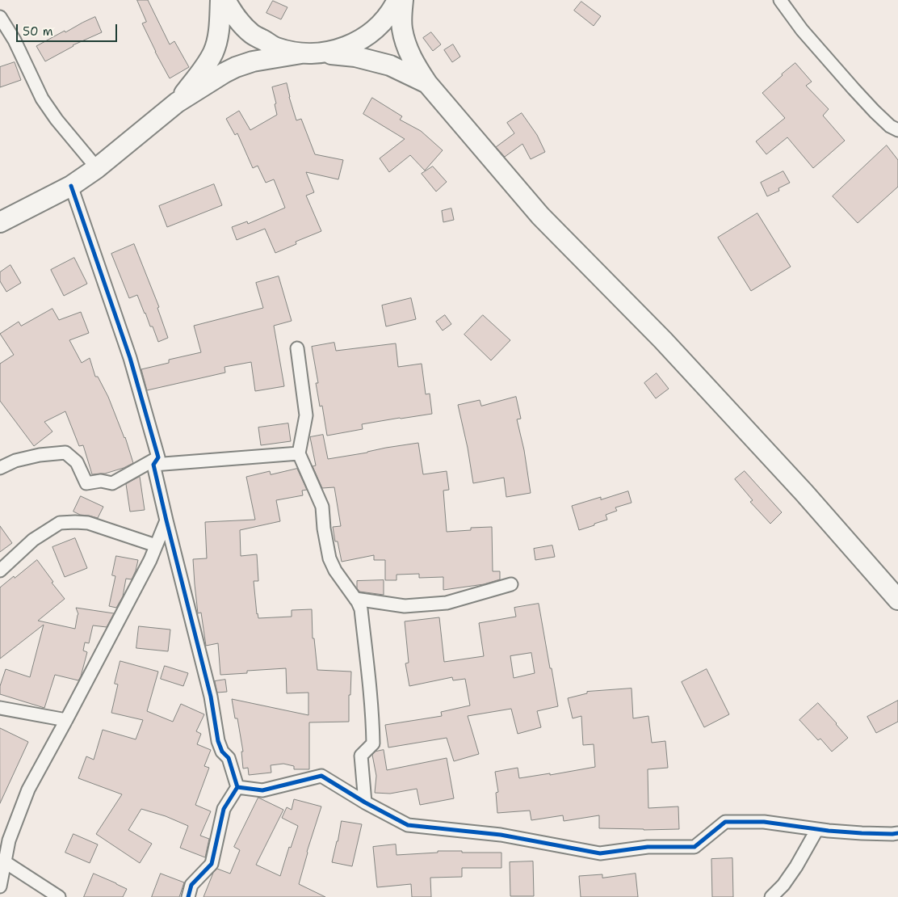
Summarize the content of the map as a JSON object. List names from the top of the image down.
{
  "scale_bar": "50 m"
}
